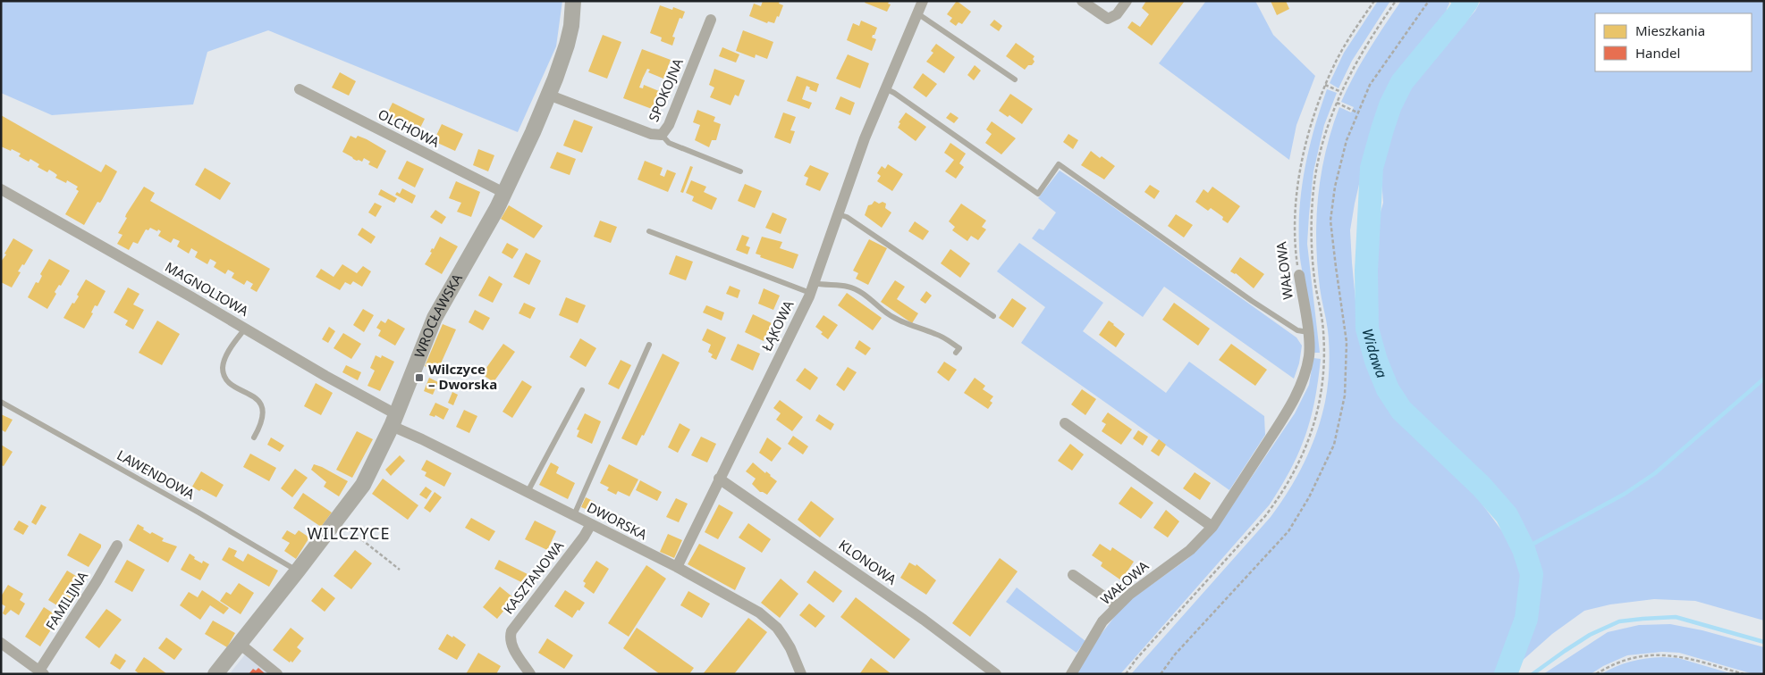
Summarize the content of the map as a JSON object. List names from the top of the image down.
{
  "streets": {
    "street": [
      "SPOKOJNA",
      "OLCHOWA",
      "WAŁOWA",
      "MAGNOLIOWA",
      "WROCŁAWSKA",
      "ŁĄKOWA",
      "DWORSKA",
      "KLONOWA",
      "KASZTANOWA",
      "FAMILIJNA"
    ],
    "lane": ["LAWENDOWA"]
  },
  "crossings": [
    ["SPOKOJNA", "WROCŁAWSKA"],
    ["OLCHOWA", "WROCŁAWSKA"],
    ["MAGNOLIOWA", "WROCŁAWSKA"],
    ["MAGNOLIOWA", "DWORSKA"],
    ["WROCŁAWSKA", "LAWENDOWA"],
    ["WROCŁAWSKA", "DWORSKA"],
    ["ŁĄKOWA", "DWORSKA"],
    ["ŁĄKOWA", "KLONOWA"],
    ["DWORSKA", "KASZTANOWA"]
  ],
  "districts": ["WILCZYCE"],
  "water": ["Widawa"],
  "places": {
    "transit": ["Wilczyce – Dworska"]
  },
  "legend": ["Mieszkania", "Handel"]
}
